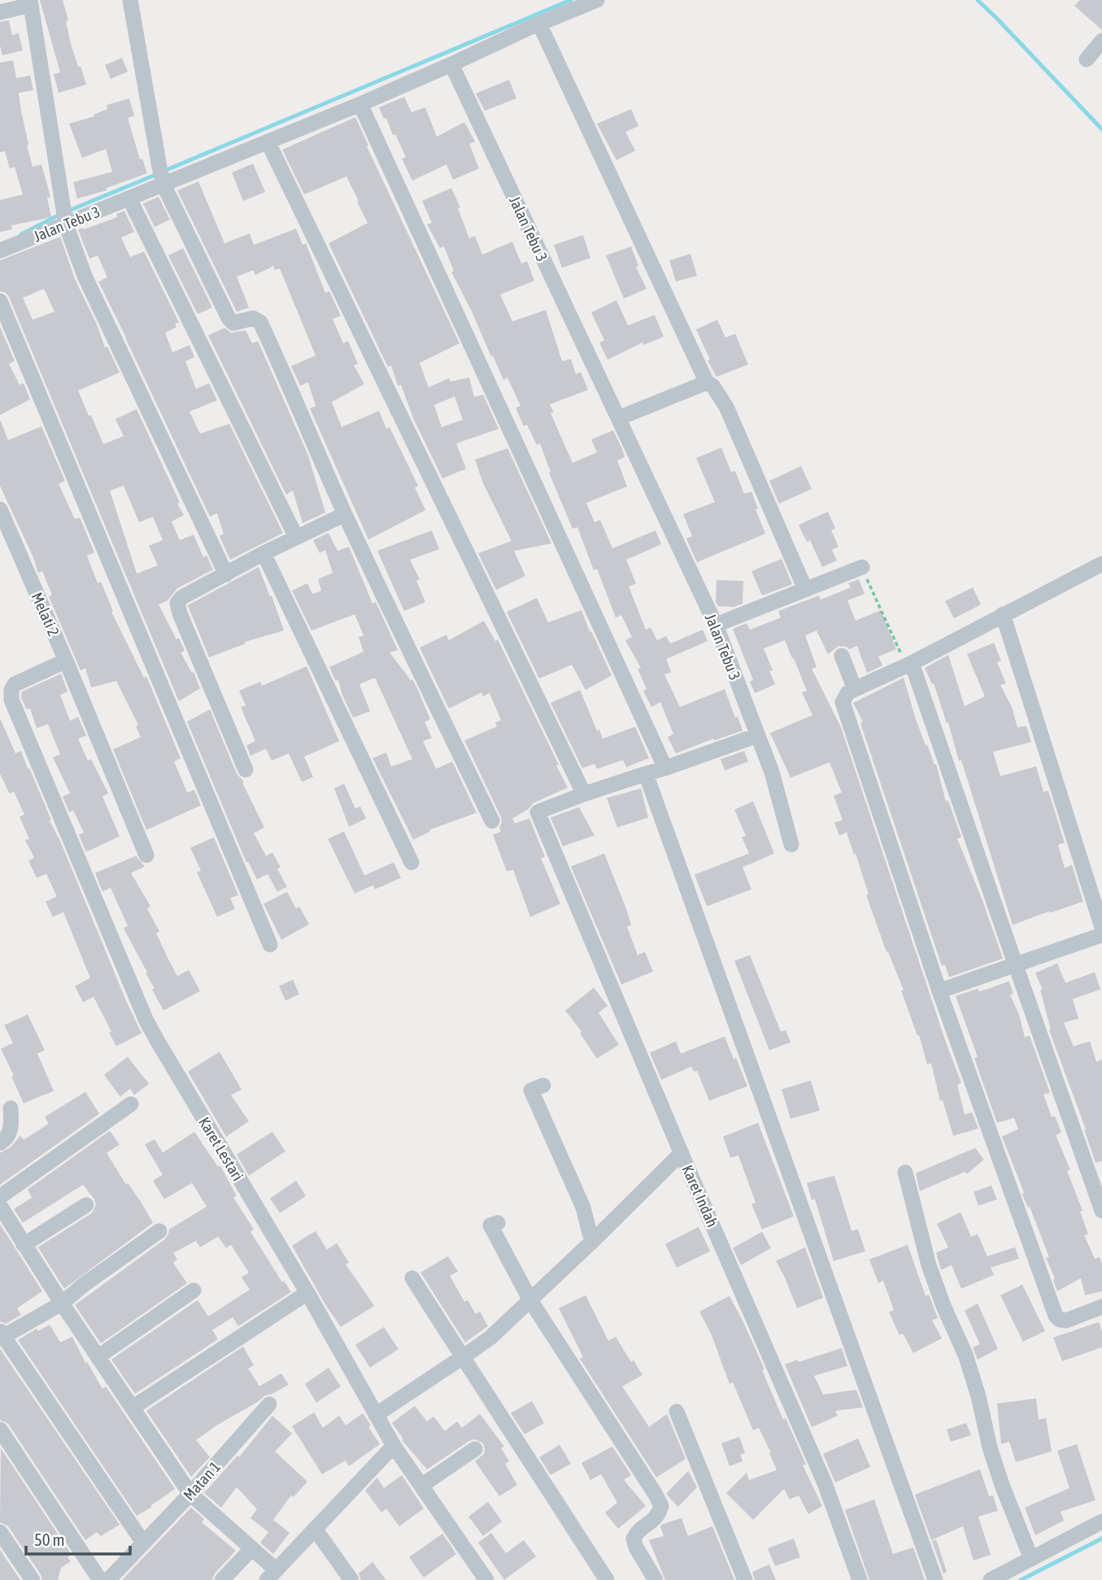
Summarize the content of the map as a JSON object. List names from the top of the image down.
{
  "streets": {
    "street": [
      "Jalan Tebu 3",
      "Melati 2",
      "Karet Lestari",
      "Karet Indah",
      "Matan 1"
    ]
  },
  "crossings": [
    ["Melati 2", "Karet Lestari"]
  ],
  "scale_bar": "50 m"
}
